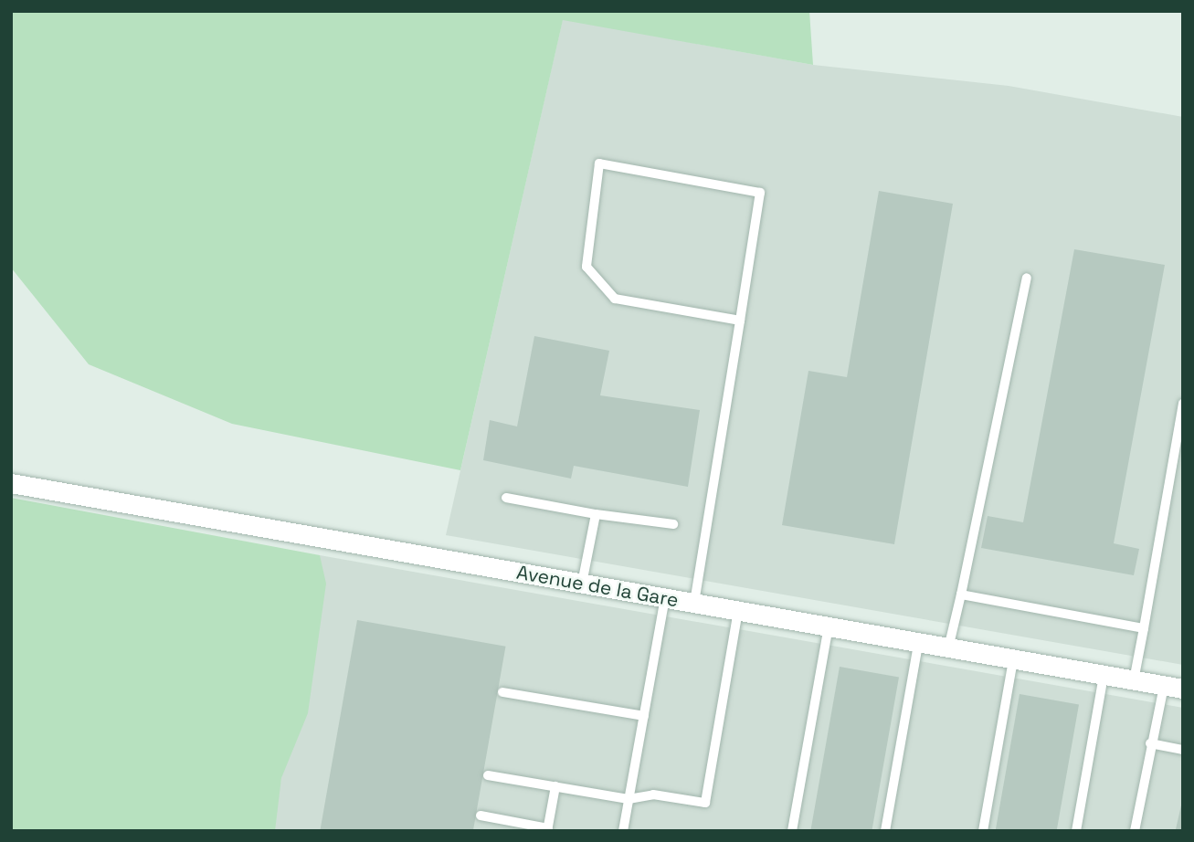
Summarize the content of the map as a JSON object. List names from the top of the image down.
{
  "streets": {
    "street": ["Avenue de la Gare"]
  }
}
